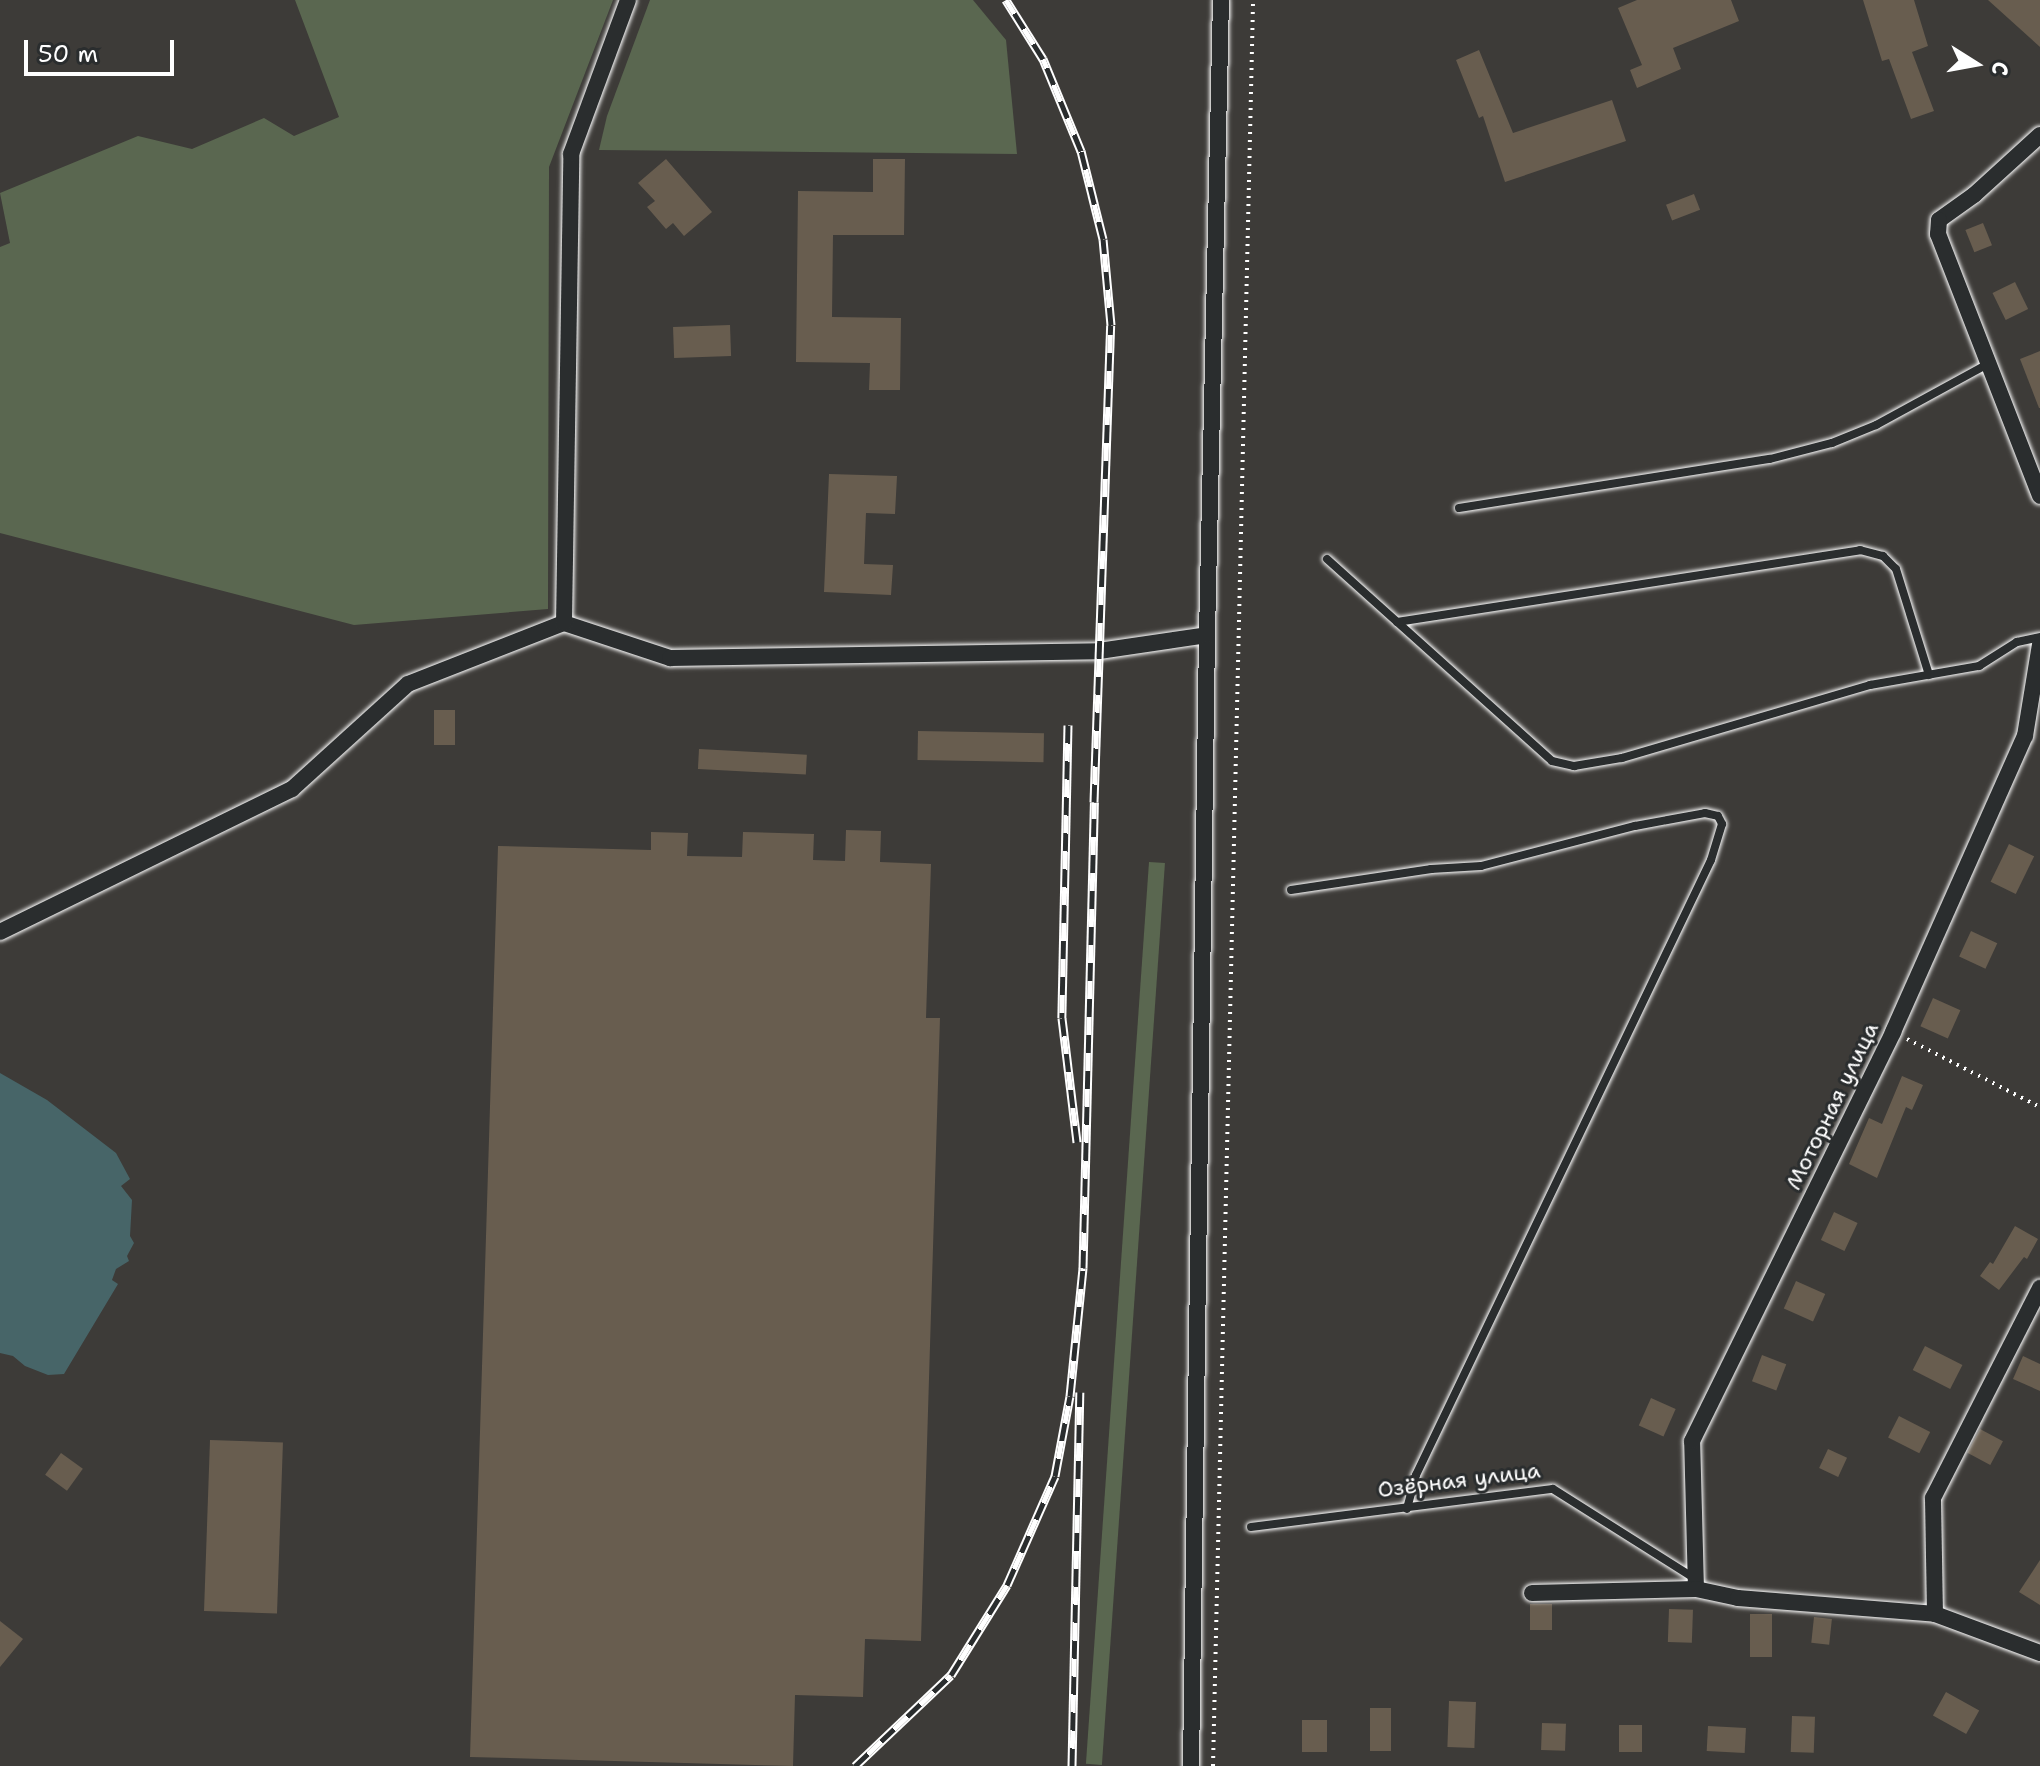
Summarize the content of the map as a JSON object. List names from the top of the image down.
{
  "streets": {
    "street": ["Моторная улица", "Озёрная улица"]
  },
  "crossings": [
    ["Моторная улица", "Озёрная улица"]
  ],
  "scale_bar": "50 m",
  "north": "right"
}
